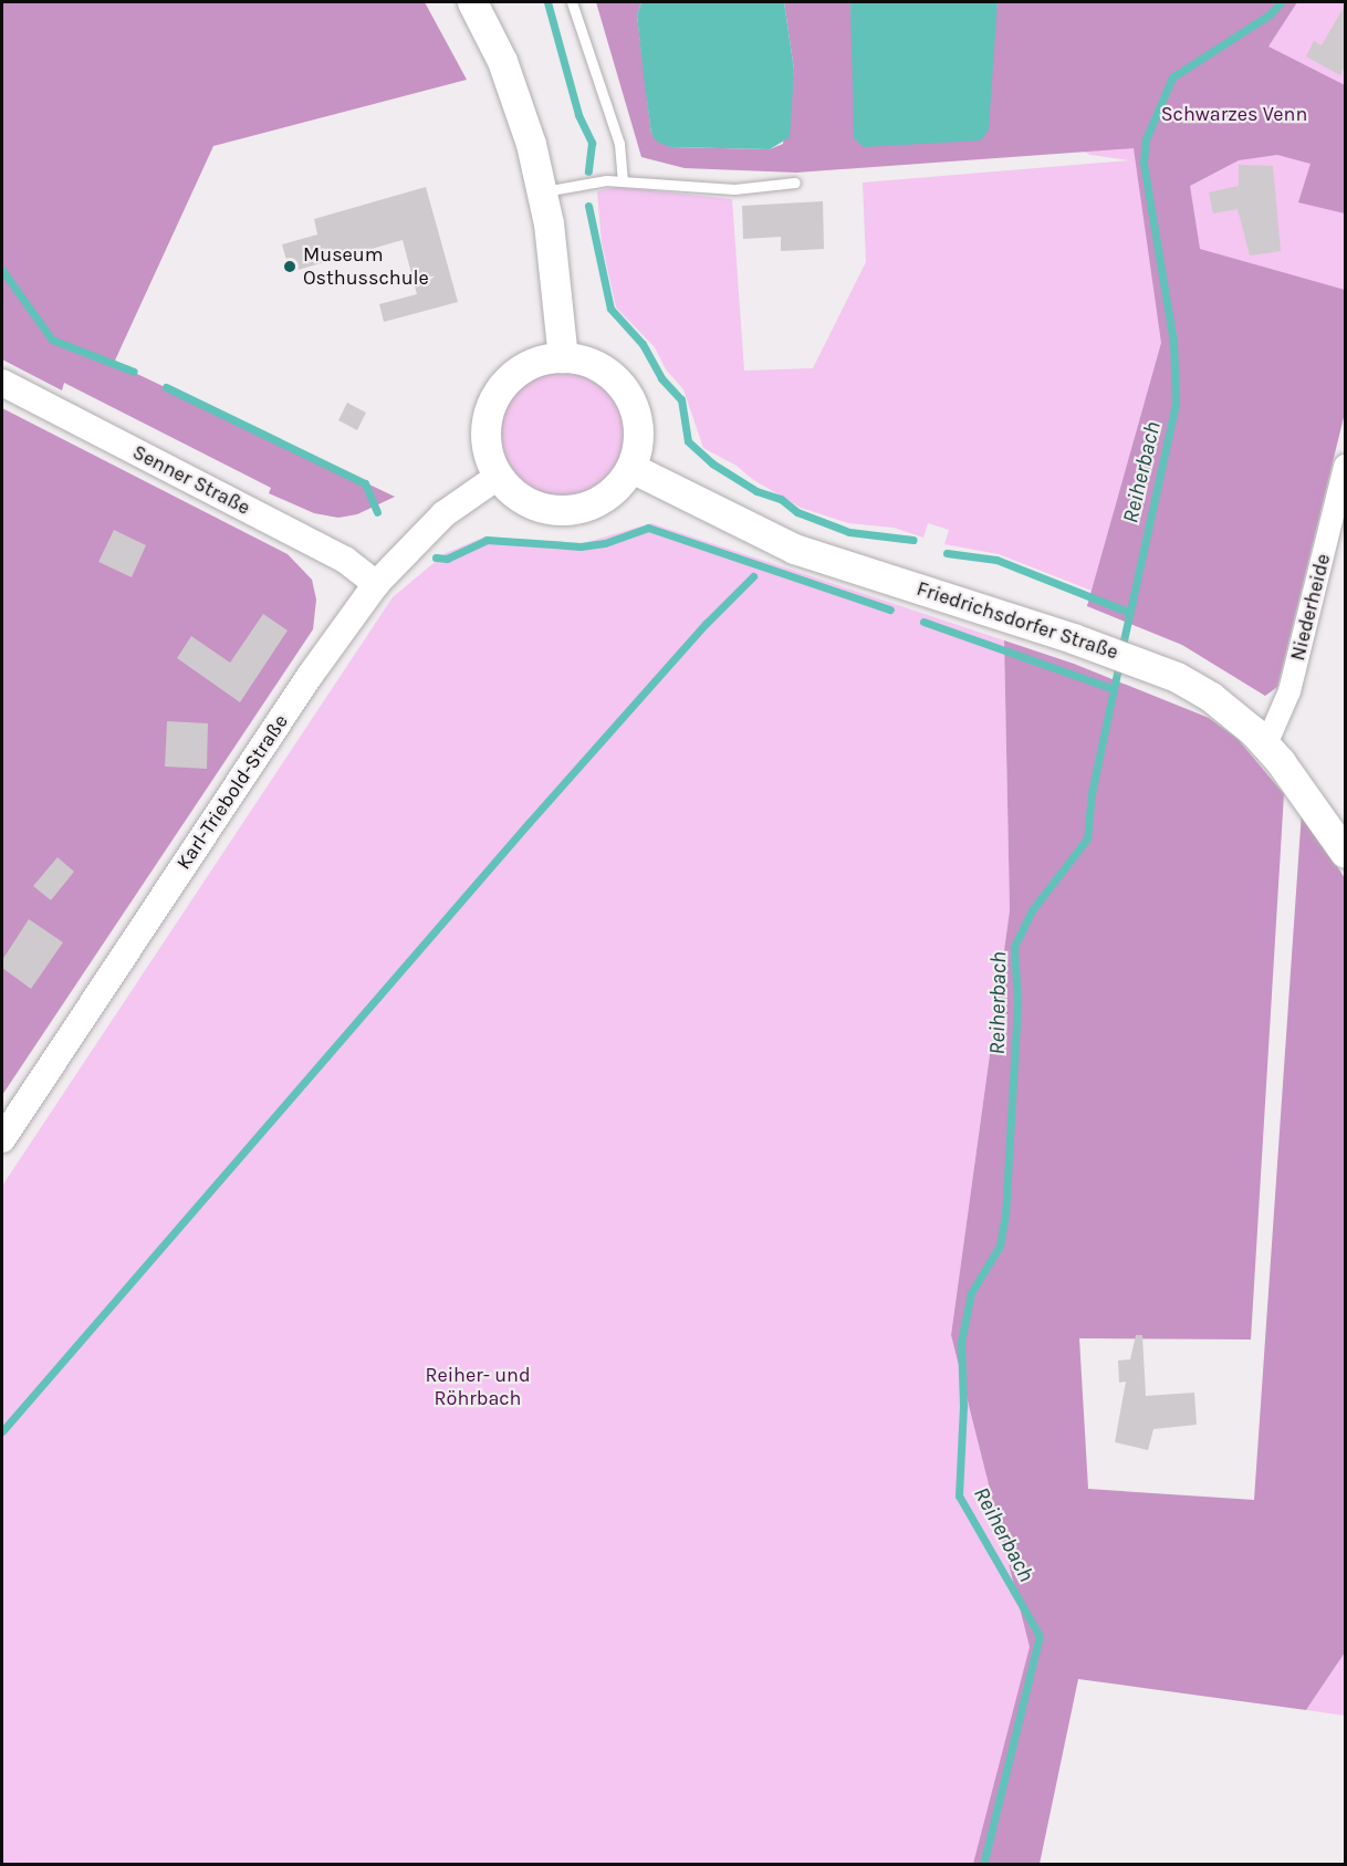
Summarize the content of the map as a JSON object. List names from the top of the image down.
{
  "streets": {
    "main road": ["Friedrichsdorfer Straße"],
    "street": ["Senner Straße", "Niederheide", "Karl-Triebold-Straße"]
  },
  "crossings": [
    ["Senner Straße", "Karl-Triebold-Straße"],
    ["Niederheide", "Friedrichsdorfer Straße"],
    ["Friedrichsdorfer Straße", "Karl-Triebold-Straße"]
  ],
  "water": ["Reiherbach"],
  "parks": ["Schwarzes Venn", "Reiher- und Röhrbach"],
  "places": ["Museum Osthusschule"]
}
